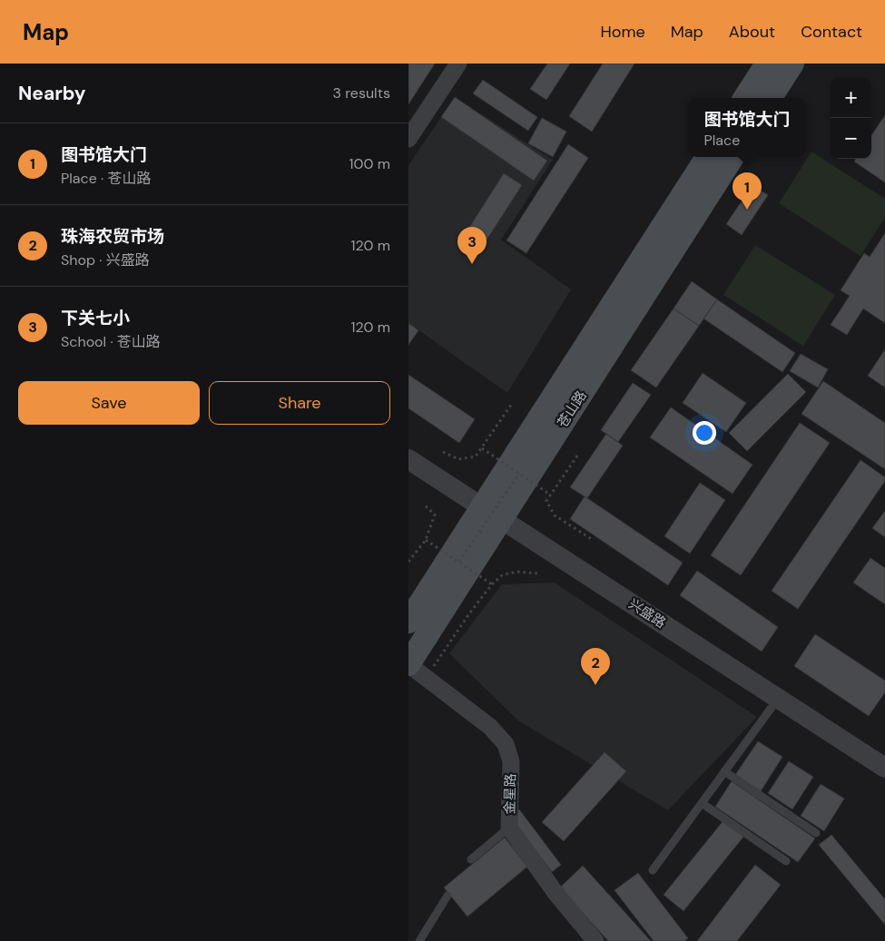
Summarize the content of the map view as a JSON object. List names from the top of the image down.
{
  "streets": {
    "main road": ["苍山路"],
    "street": ["兴盛路", "金星路"]
  },
  "crossings": [
    ["苍山路", "兴盛路"],
    ["苍山路", "金星路"]
  ],
  "page": {
    "header": "Map",
    "nav": [
      "Home",
      "Map",
      "About",
      "Contact"
    ],
    "heading": ["Nearby", "3 results"],
    "map_buttons": ["+", "−"],
    "popup": ["图书馆大门", "Place"],
    "list": [
      {
        "mark": "1",
        "name": "图书馆大门",
        "note": "Place · 苍山路",
        "value": "100 m"
      },
      {
        "mark": "2",
        "name": "珠海农贸市场",
        "note": "Shop · 兴盛路",
        "value": "120 m"
      },
      {
        "mark": "3",
        "name": "下关七小",
        "note": "School · 苍山路",
        "value": "120 m"
      }
    ],
    "pins": ["1", "3", "2"],
    "buttons": ["Save", "Share"]
  }
}
